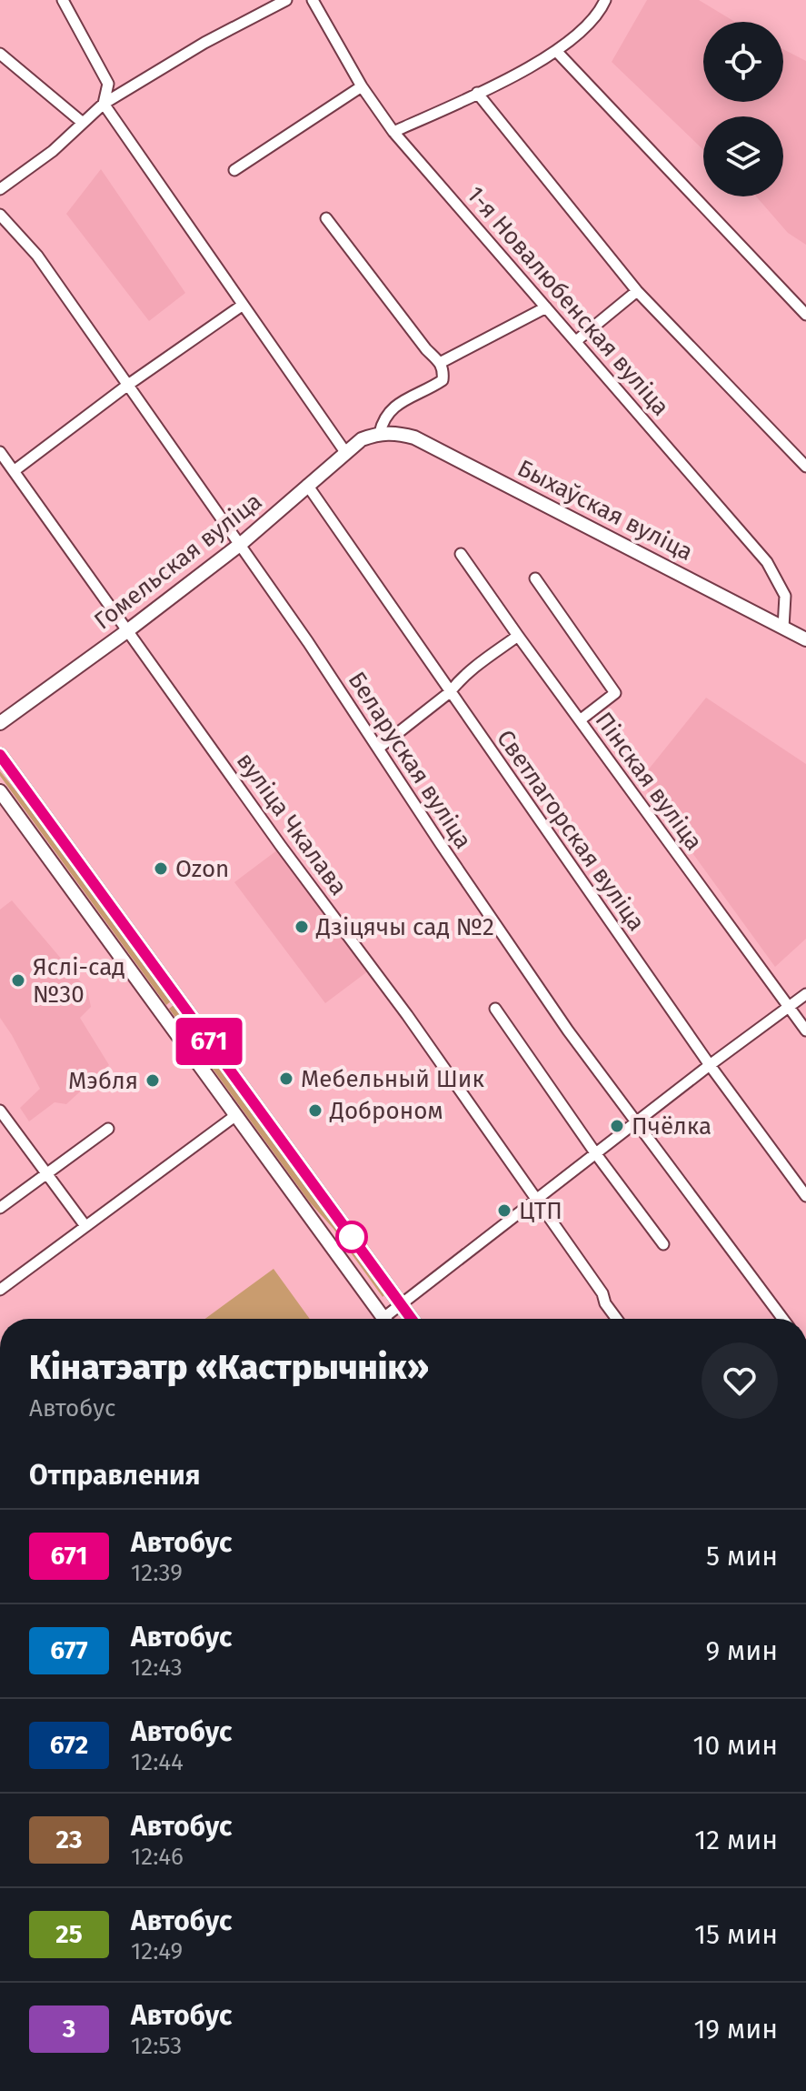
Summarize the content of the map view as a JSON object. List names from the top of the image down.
{
  "streets": {
    "main road": ["Быхаўская вуліца", "Гомельская вуліца"],
    "street": [
      "1-я Новалюбенская вуліца",
      "Беларуская вуліца",
      "Пінская вуліца",
      "вуліца Чкалава",
      "Светлагорская вуліца"
    ]
  },
  "crossings": [
    ["1-я Новалюбенская вуліца", "Быхаўская вуліца"],
    ["Быхаўская вуліца", "Гомельская вуліца"],
    ["Гомельская вуліца", "Беларуская вуліца"],
    ["Гомельская вуліца", "вуліца Чкалава"],
    ["Гомельская вуліца", "Светлагорская вуліца"]
  ],
  "places": [
    "Ozon",
    "Дзіцячы сад №2",
    "Яслі-сад №30",
    "Мебельный Шик",
    "Мэбля",
    "Доброном",
    "Пчёлка",
    "ЦТП"
  ],
  "lines": ["bus line 671"],
  "page": {
    "on_map": "671",
    "heading": [
      ["Кінатэатр «Кастрычнік»", "Автобус"],
      "Отправления"
    ],
    "list": [
      {
        "mark": "671",
        "name": "Автобус",
        "note": "12:39",
        "value": "5 мин"
      },
      {
        "mark": "677",
        "name": "Автобус",
        "note": "12:43",
        "value": "9 мин"
      },
      {
        "mark": "672",
        "name": "Автобус",
        "note": "12:44",
        "value": "10 мин"
      },
      {
        "mark": "23",
        "name": "Автобус",
        "note": "12:46",
        "value": "12 мин"
      },
      {
        "mark": "25",
        "name": "Автобус",
        "note": "12:49",
        "value": "15 мин"
      },
      {
        "mark": "3",
        "name": "Автобус",
        "note": "12:53",
        "value": "19 мин"
      }
    ]
  }
}
